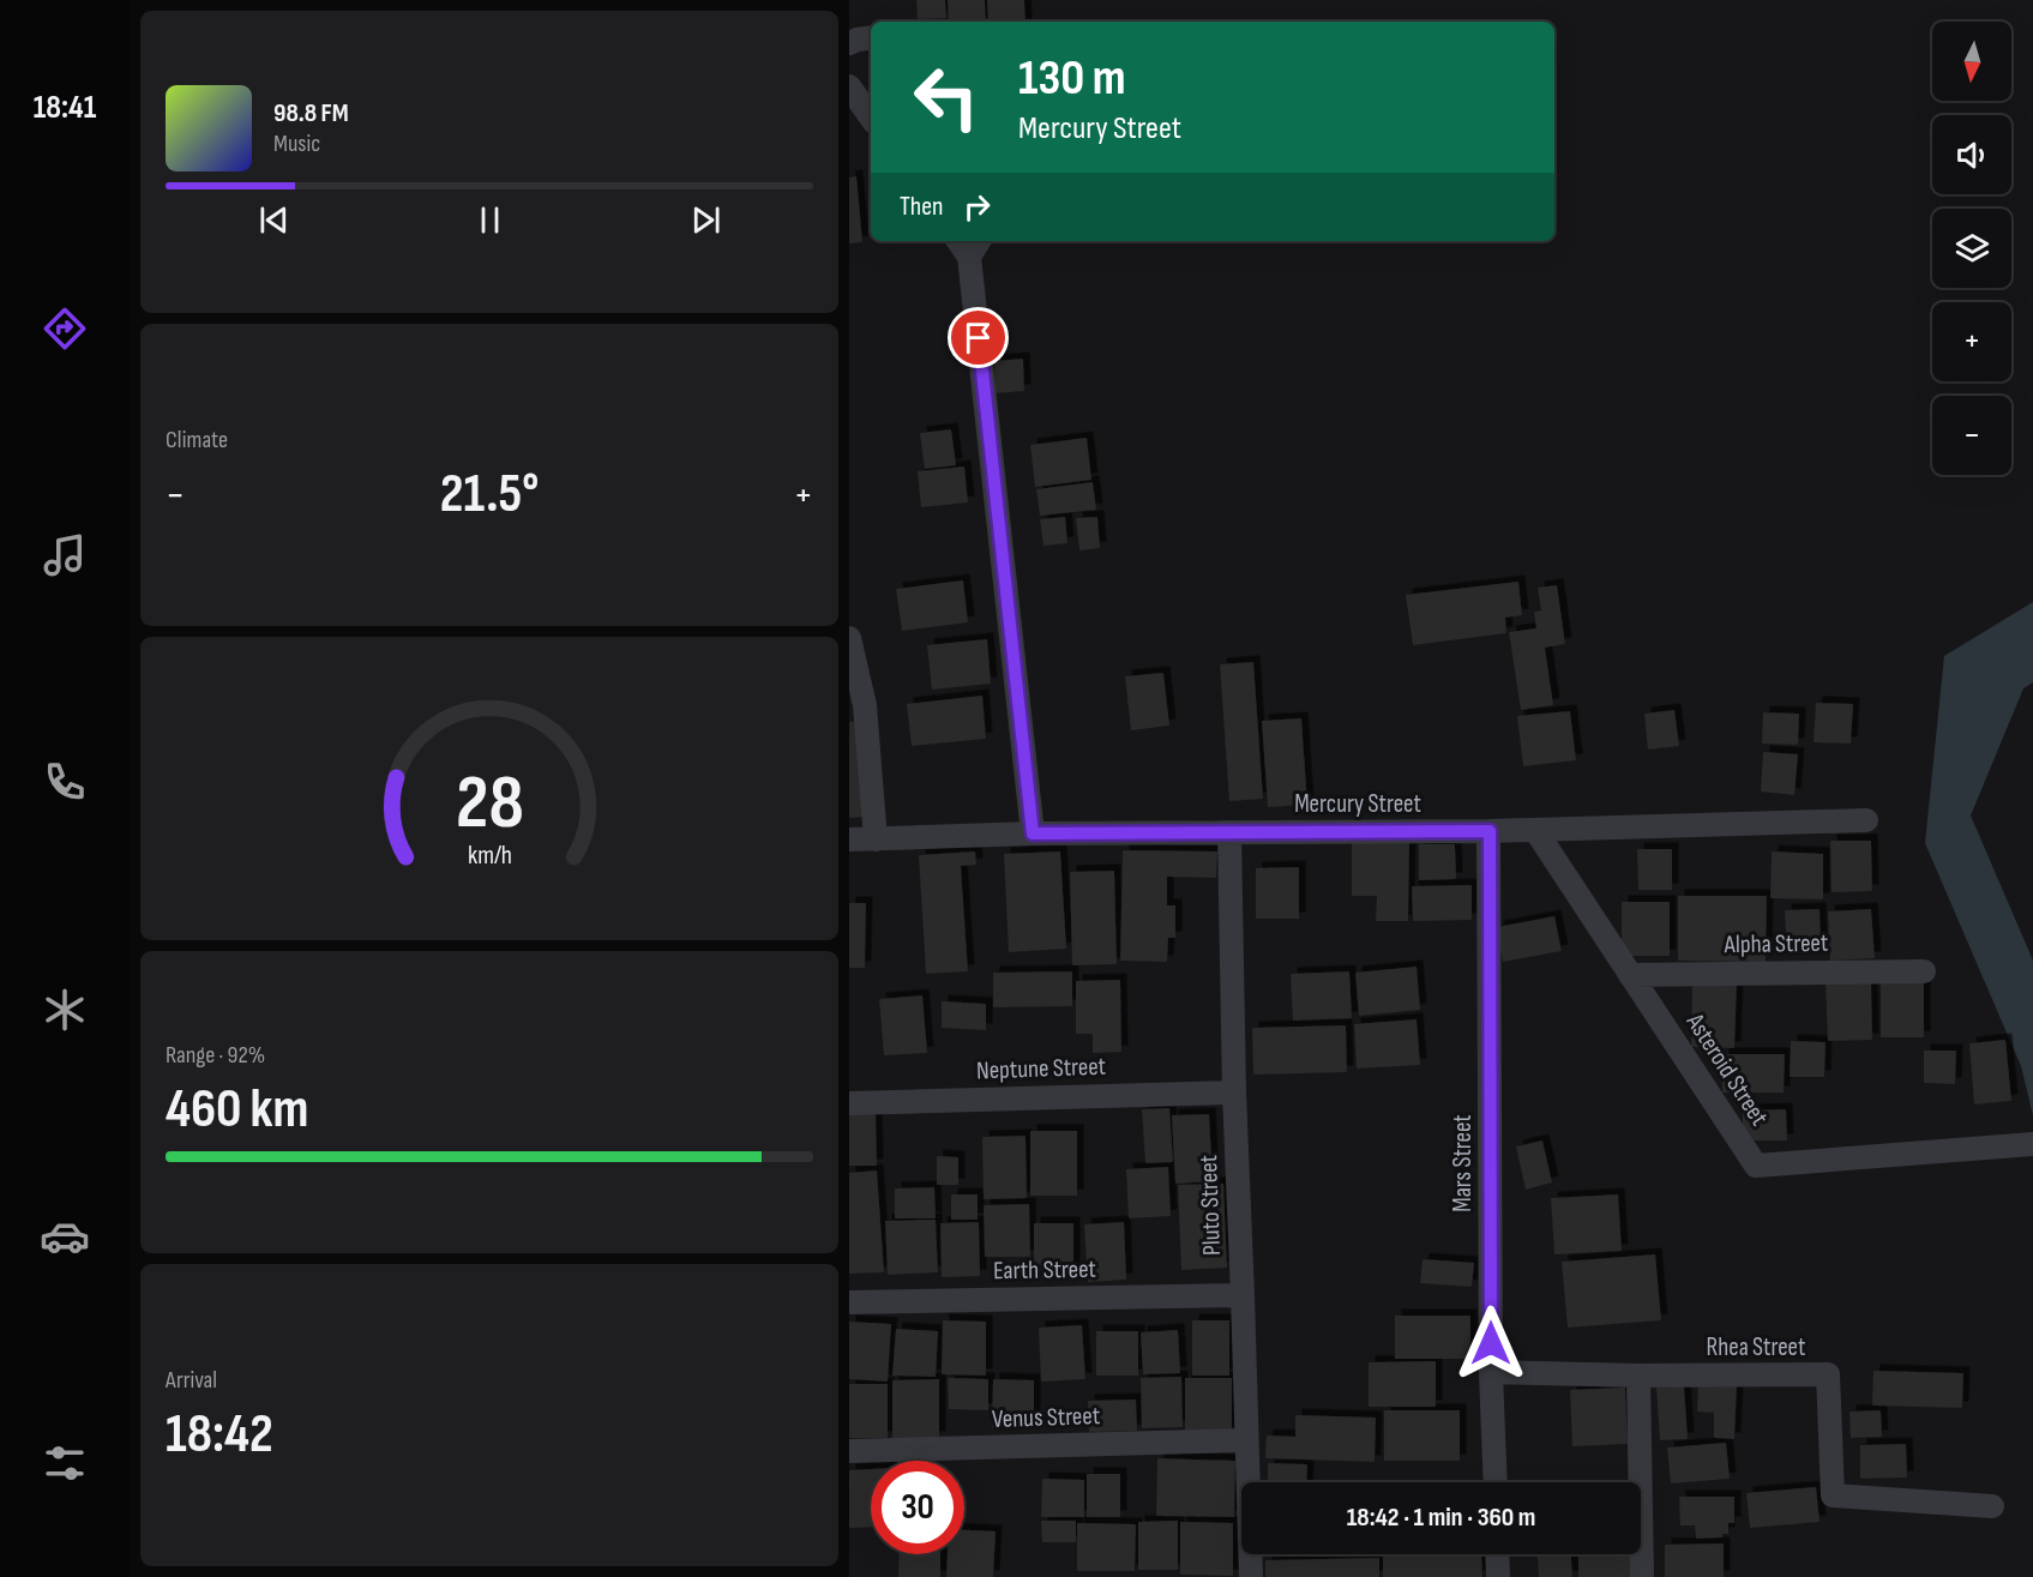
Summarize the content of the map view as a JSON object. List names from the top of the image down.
{
  "streets": {
    "street": [
      "Mercury Street",
      "Alpha Street",
      "Neptune Street",
      "Asteroid Street",
      "Mars Street",
      "Pluto Street",
      "Earth Street",
      "Rhea Street",
      "Venus Street"
    ]
  },
  "crossings": [
    ["Mercury Street", "Asteroid Street"],
    ["Mercury Street", "Mars Street"],
    ["Mercury Street", "Pluto Street"],
    ["Alpha Street", "Asteroid Street"],
    ["Neptune Street", "Pluto Street"],
    ["Mars Street", "Rhea Street"],
    ["Pluto Street", "Earth Street"],
    ["Pluto Street", "Venus Street"]
  ],
  "north": "bottom",
  "page": {
    "tabs": "18:41",
    "map_buttons": ["+", "−"],
    "turn": ["130 m", "Mercury Street"],
    "song": ["98.8 FM", "Music"],
    "then": "Then",
    "tile": [
      "Climate",
      ["Range · 92%", "460 km"],
      ["Arrival", "18:42"]
    ],
    "heat": ["−", "21.5°", "+"],
    "limit": "30",
    "trip": "18:42 · 1 min · 360 m",
    "gauge": ["28", "km/h"]
  }
}
